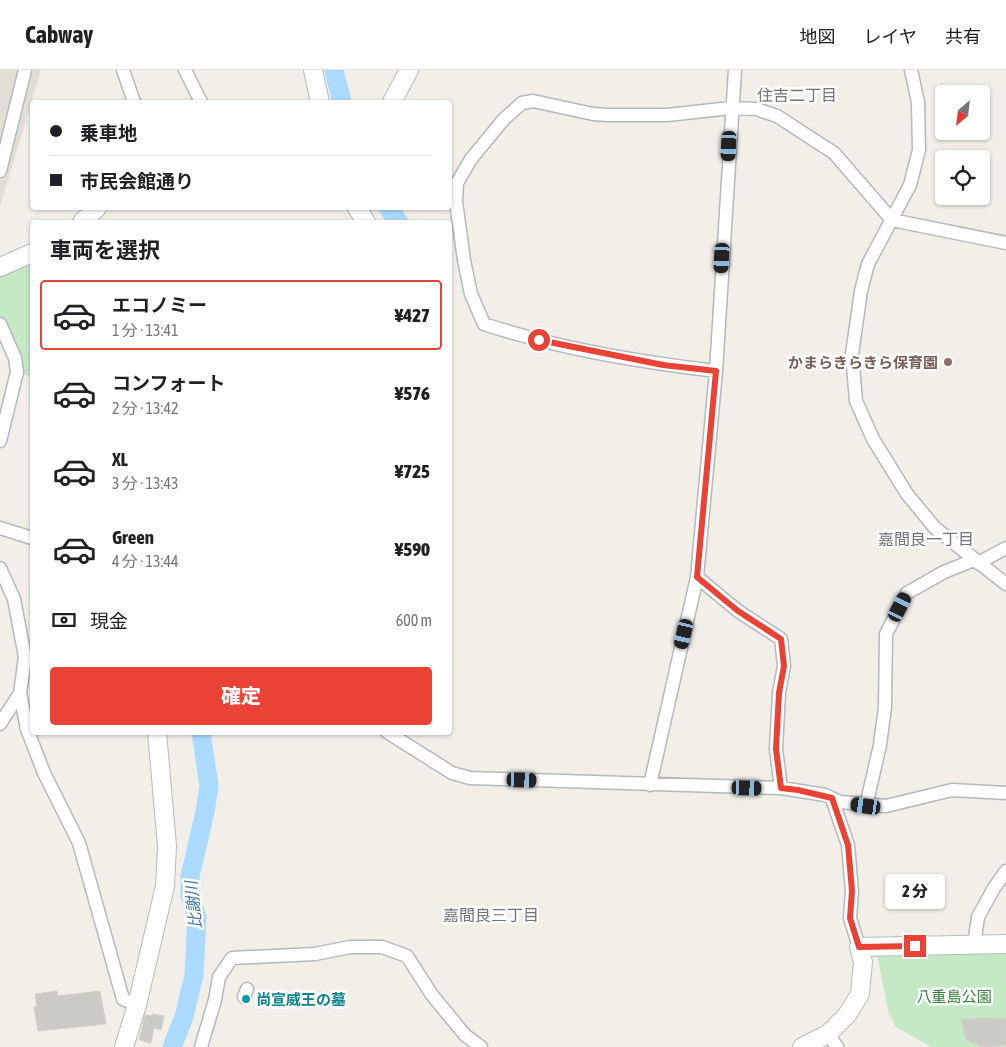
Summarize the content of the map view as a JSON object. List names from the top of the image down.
{
  "districts": ["住吉二丁目", "嘉間良一丁目", "嘉間良三丁目"],
  "water": ["比謝川"],
  "parks": ["八重島公園"],
  "places": ["かまらきらきら保育園", "尚宣威王の墓"],
  "north": "bottom left",
  "page": {
    "header": "Cabway",
    "nav": ["地図", "レイヤ", "共有"],
    "banner": ["乗車地", "市民会館通り"],
    "heading": "車両を選択",
    "list": [
      {
        "name": "エコノミー",
        "note": "1 分 · 13:41",
        "value": "¥427"
      },
      {
        "name": "コンフォート",
        "note": "2 分 · 13:42",
        "value": "¥576"
      },
      {
        "name": "XL",
        "note": "3 分 · 13:43",
        "value": "¥725"
      },
      {
        "name": "Green",
        "note": "4 分 · 13:44",
        "value": "¥590"
      }
    ],
    "pay": ["現金", "600 m"],
    "buttons": "確定",
    "bubble": "2 分"
  }
}
